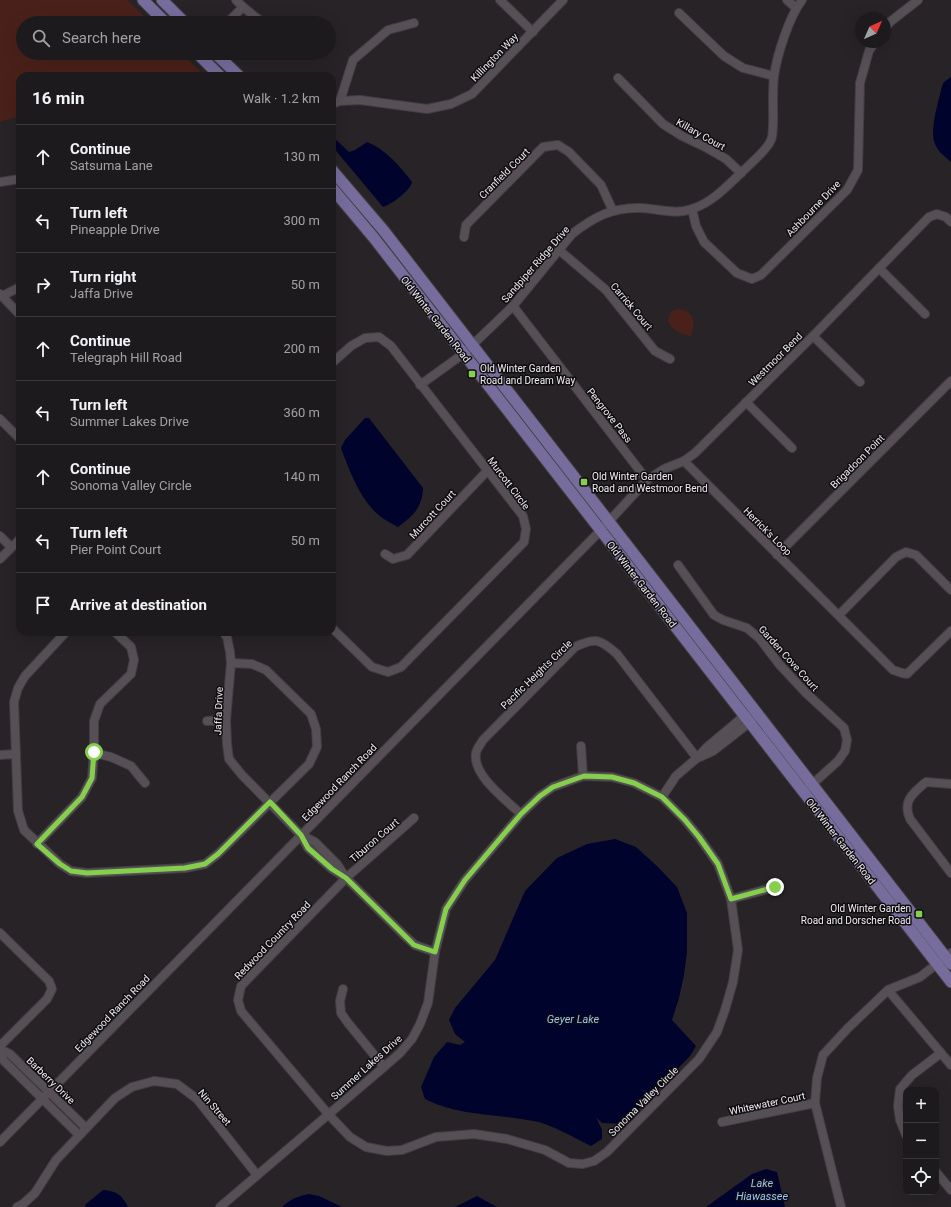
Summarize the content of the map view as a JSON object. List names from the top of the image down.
{
  "streets": {
    "main road": ["Old Winter Garden Road"],
    "street": [
      "Killington Way",
      "Killary Court",
      "Cranfield Court",
      "Ashbourne Drive",
      "Sandpiper Ridge Drive",
      "Carrick Court",
      "Westmoor Bend",
      "Pengrove Pass",
      "Brigadoon Point",
      "Murcott Circle",
      "Murcott Court",
      "Herrick's Loop",
      "Garden Cove Court",
      "Pacific Heights Circle",
      "Jaffa Drive",
      "Edgewood Ranch Road",
      "Tiburon Court",
      "Redwood Country Road",
      "Summer Lakes Drive",
      "Barberry Drive",
      "Sonoma Valley Circle",
      "Whitewater Court",
      "Nin Street"
    ]
  },
  "crossings": [
    ["Killary Court", "Sandpiper Ridge Drive"],
    ["Cranfield Court", "Sandpiper Ridge Drive"],
    ["Ashbourne Drive", "Sandpiper Ridge Drive"],
    ["Sandpiper Ridge Drive", "Carrick Court"],
    ["Sandpiper Ridge Drive", "Old Winter Garden Road"],
    ["Sandpiper Ridge Drive", "Pengrove Pass"],
    ["Sandpiper Ridge Drive", "Murcott Circle"],
    ["Old Winter Garden Road", "Westmoor Bend"],
    ["Old Winter Garden Road", "Garden Cove Court"],
    ["Old Winter Garden Road", "Edgewood Ranch Road"],
    ["Westmoor Bend", "Pengrove Pass"],
    ["Westmoor Bend", "Herrick's Loop"],
    ["Westmoor Bend", "Edgewood Ranch Road"],
    ["Brigadoon Point", "Herrick's Loop"],
    ["Murcott Circle", "Murcott Court"],
    ["Pacific Heights Circle", "Summer Lakes Drive"],
    ["Jaffa Drive", "Edgewood Ranch Road"],
    ["Jaffa Drive", "Tiburon Court"],
    ["Jaffa Drive", "Redwood Country Road"],
    ["Jaffa Drive", "Summer Lakes Drive"],
    ["Edgewood Ranch Road", "Barberry Drive"],
    ["Tiburon Court", "Redwood Country Road"],
    ["Redwood Country Road", "Summer Lakes Drive"],
    ["Redwood Country Road", "Sonoma Valley Circle"],
    ["Summer Lakes Drive", "Sonoma Valley Circle"],
    ["Summer Lakes Drive", "Nin Street"],
    ["Barberry Drive", "Nin Street"]
  ],
  "water": ["Geyer Lake", "Lake Hiawassee"],
  "places": {
    "transit": ["Old Winter Garden Road and Dream Way", "Old Winter Garden Road and Westmoor Bend", "Old Winter Garden Road and Dorscher Road"]
  },
  "north": "top right",
  "page": {
    "search": "Search here",
    "heading": ["16 min", "Walk · 1.2 km"],
    "list": [
      ["Continue", "Satsuma Lane", "130 m"],
      ["Turn left", "Pineapple Drive", "300 m"],
      ["Turn right", "Jaffa Drive", "50 m"],
      ["Continue", "Telegraph Hill Road", "200 m"],
      ["Turn left", "Summer Lakes Drive", "360 m"],
      ["Continue", "Sonoma Valley Circle", "140 m"],
      ["Turn left", "Pier Point Court", "50 m"],
      "Arrive at destination"
    ],
    "map_buttons": ["+", "−"]
  }
}
